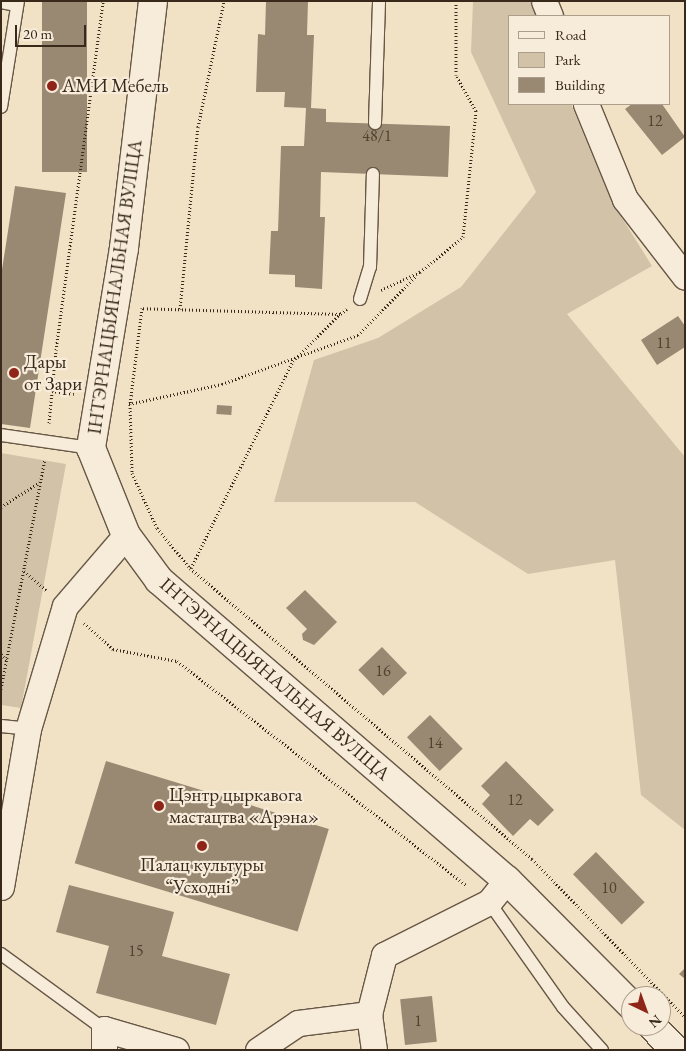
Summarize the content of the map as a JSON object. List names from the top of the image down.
{
  "streets": {
    "main road": ["ІНТЭРНАЦЫЯНАЛЬНАЯ ВУЛІЦА"]
  },
  "places": [
    "АМИ Мебель",
    "Дары от Зари",
    "Цэнтр цыркавога мастацтва «Арэна»",
    "Палац культуры “Усходні”"
  ],
  "house_numbers": [
    "12",
    "48/1",
    "11",
    "16",
    "14",
    "12",
    "10",
    "15",
    "1"
  ],
  "legend": ["Road", "Park", "Building"],
  "scale_bar": "20 m",
  "north": "bottom right"
}
